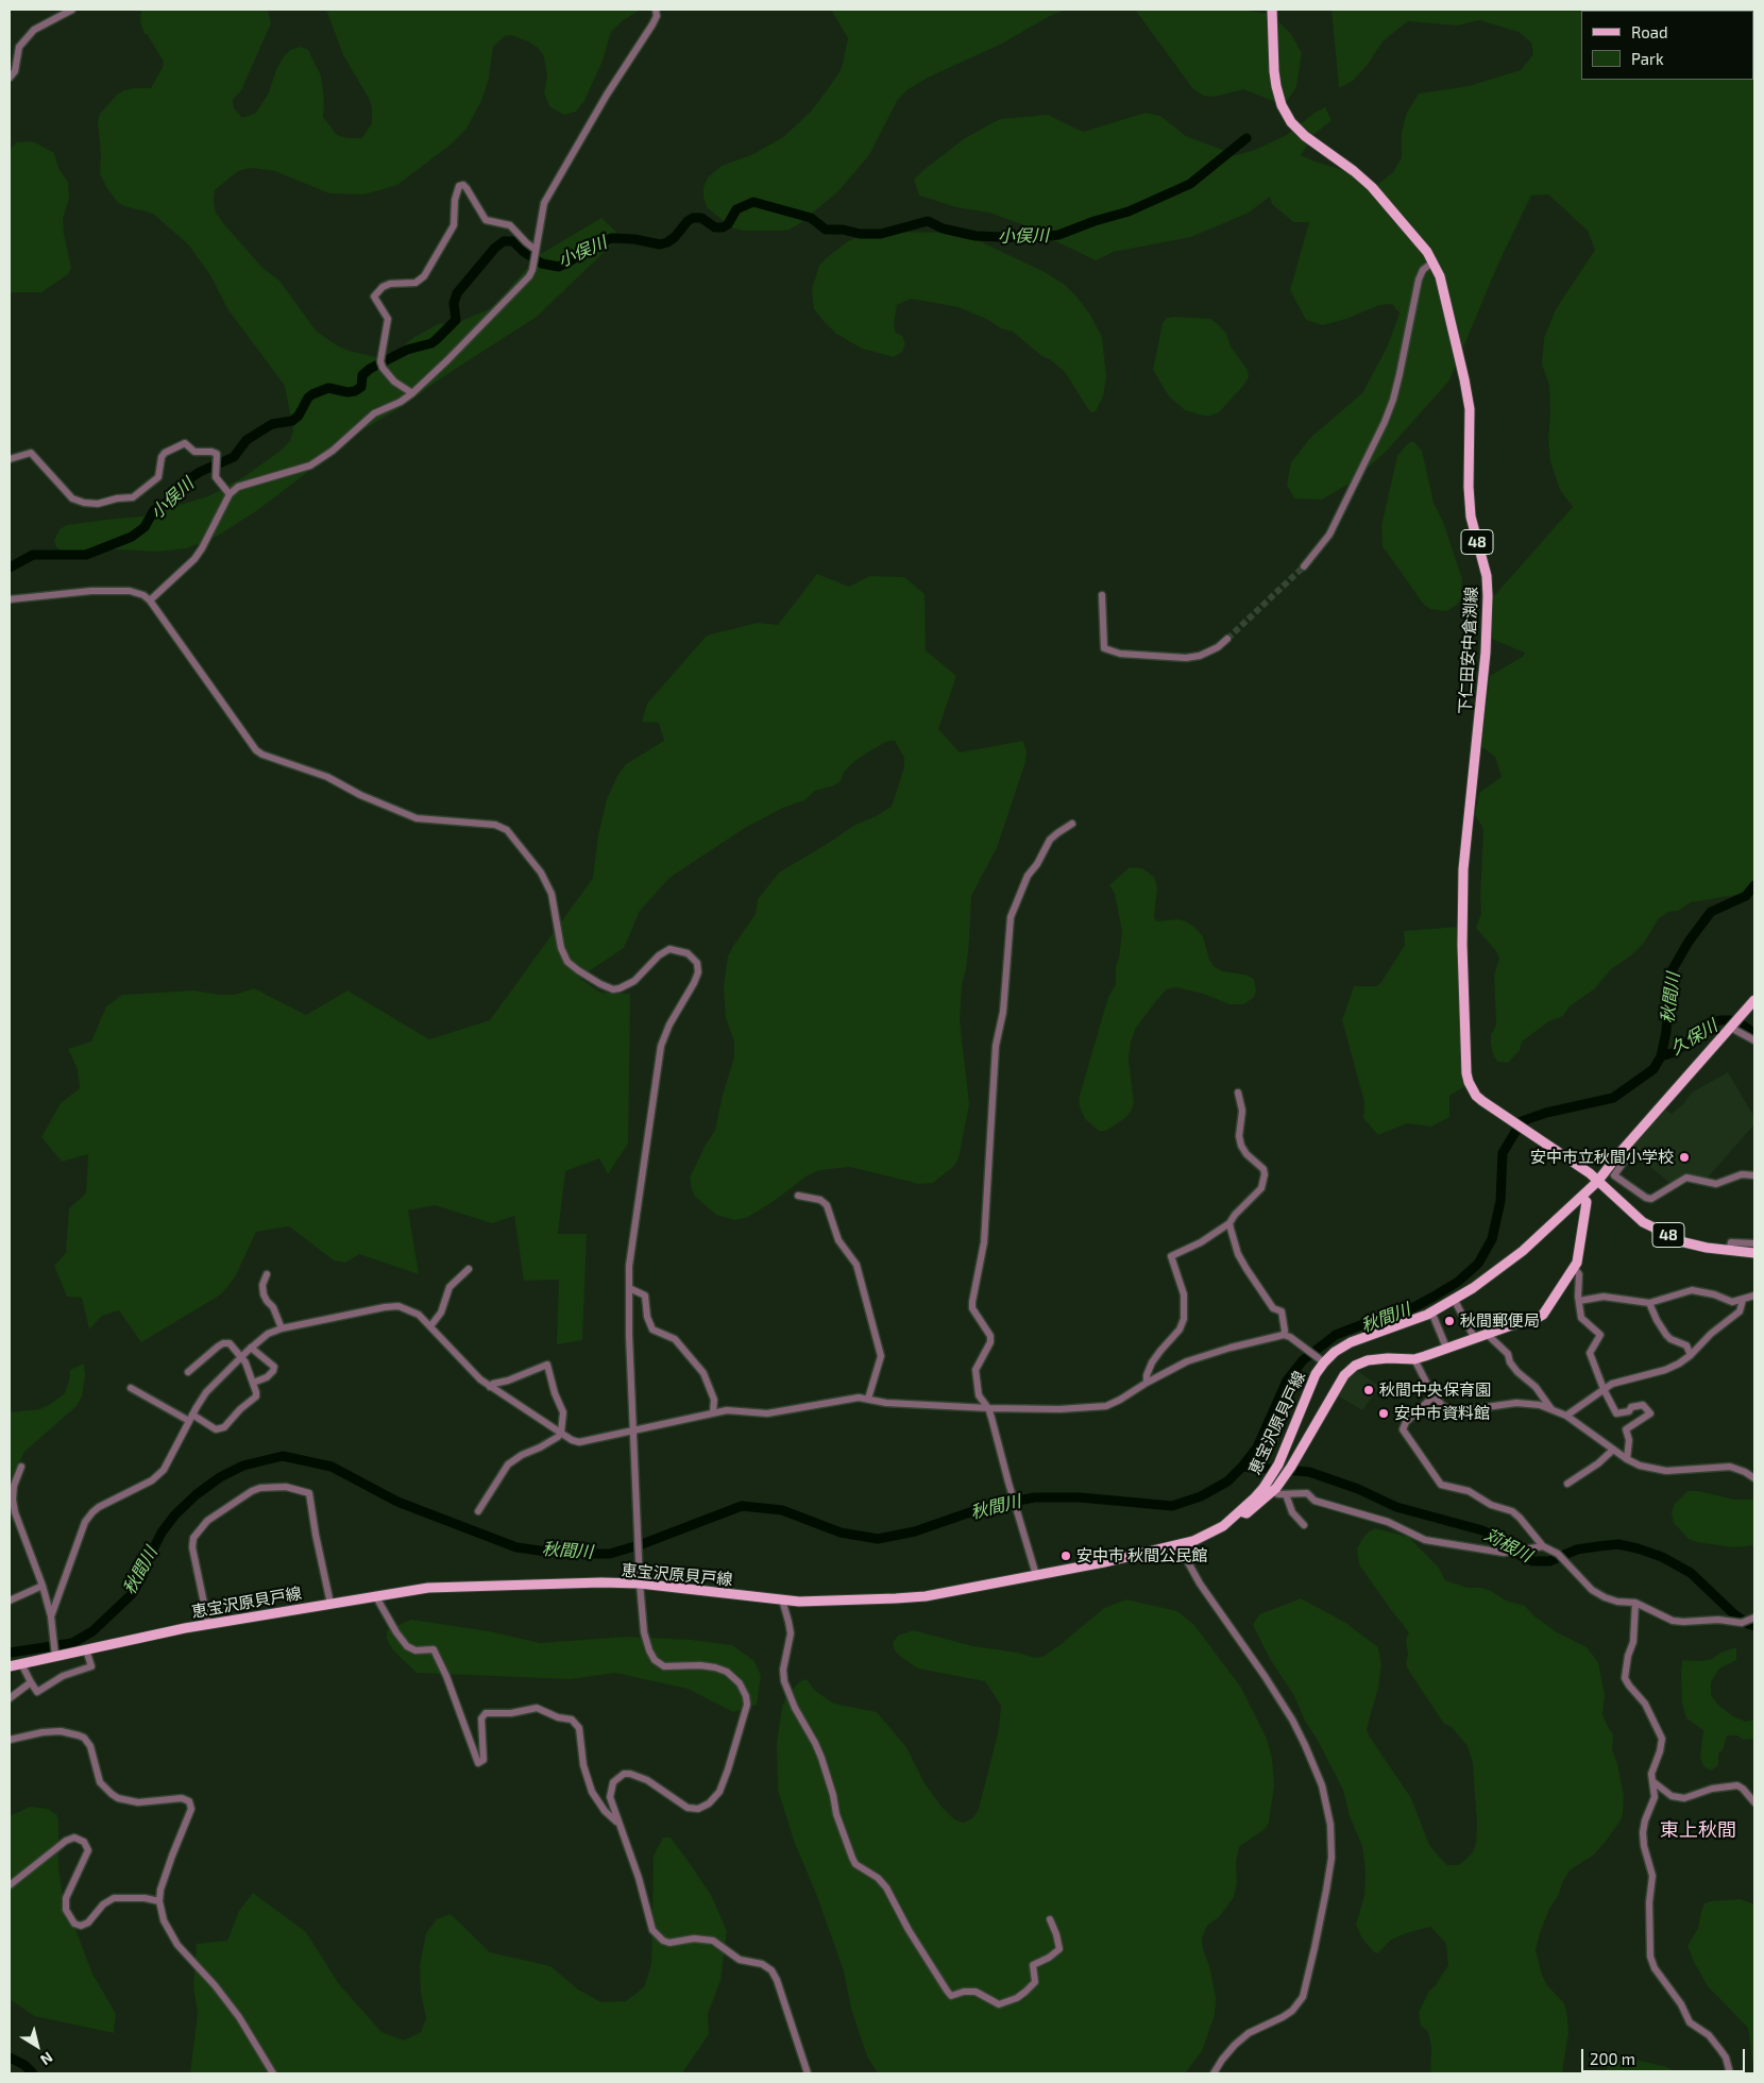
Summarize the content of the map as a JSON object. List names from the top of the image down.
{
  "streets": {
    "main road": ["48", "下仁田安中倉渕線", "恵宝沢原貝戸線"]
  },
  "crossings": [
    ["48", "下仁田安中倉渕線"],
    ["48", "恵宝沢原貝戸線"],
    ["下仁田安中倉渕線", "恵宝沢原貝戸線"]
  ],
  "districts": ["東上秋間"],
  "water": [
    "小俣川",
    "秋間川",
    "久保川",
    "苅根川"
  ],
  "places": [
    "安中市立秋間小学校",
    "秋間郵便局",
    "秋間中央保育園",
    "安中市資料館",
    "安中市 秋間公民館"
  ],
  "legend": ["Road", "Park"],
  "scale_bar": "200 m",
  "north": "bottom right"
}
